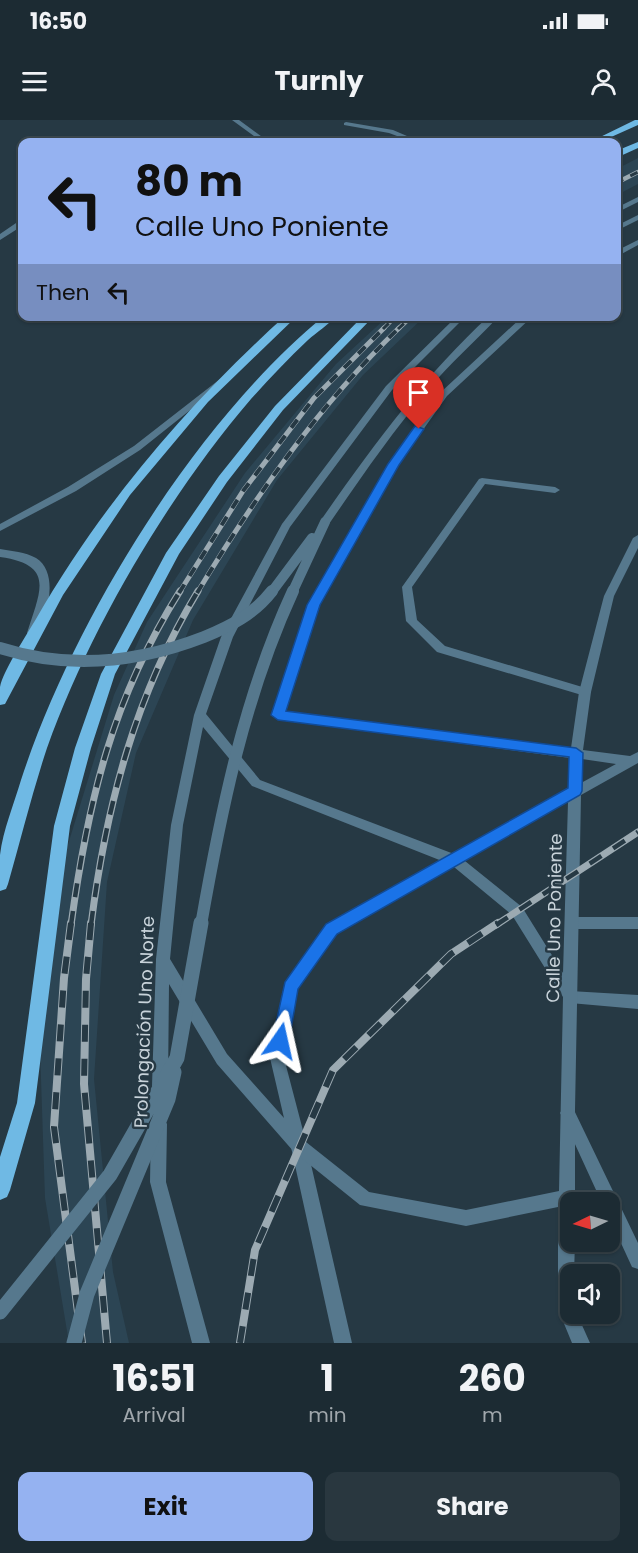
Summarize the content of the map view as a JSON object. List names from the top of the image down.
{
  "streets": {
    "street": ["Calle Uno Poniente", "Prolongación Uno Norte"]
  },
  "north": "left",
  "page": {
    "status": "16:50",
    "header": "Turnly",
    "turn": ["80 m", "Calle Uno Poniente"],
    "then": "Then",
    "eta": [
      "16:51",
      "Arrival",
      "1",
      "min",
      "260",
      "m"
    ],
    "buttons": ["Exit", "Share"]
  }
}
